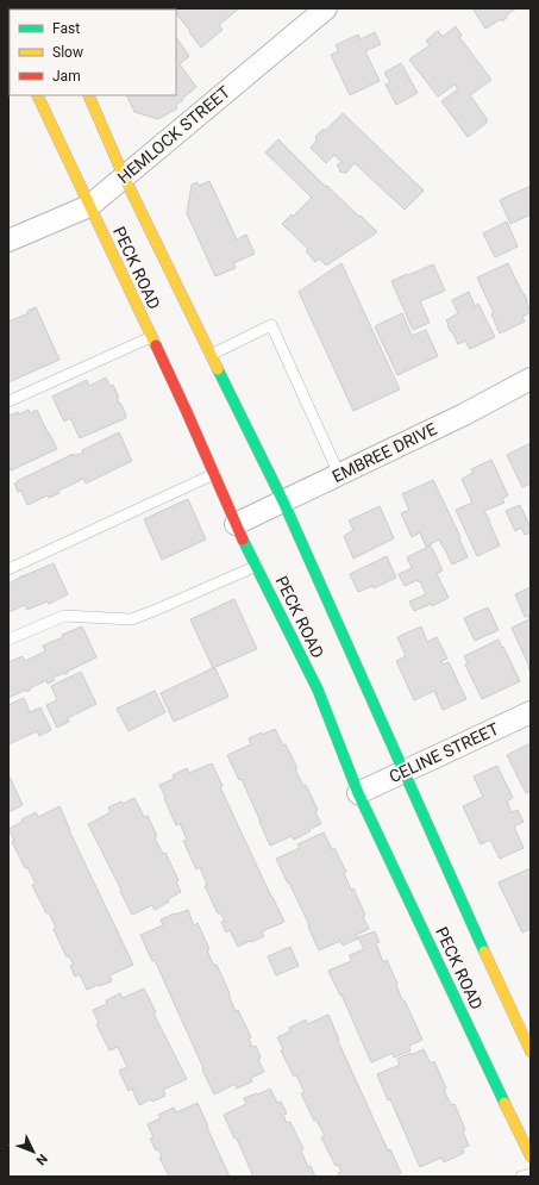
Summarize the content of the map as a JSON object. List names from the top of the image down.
{
  "streets": {
    "main road": ["PECK ROAD"],
    "street": ["HEMLOCK STREET", "EMBREE DRIVE", "CELINE STREET"]
  },
  "crossings": [
    ["HEMLOCK STREET", "PECK ROAD"],
    ["PECK ROAD", "EMBREE DRIVE"],
    ["PECK ROAD", "CELINE STREET"]
  ],
  "legend": ["Fast", "Slow", "Jam"],
  "north": "bottom right"
}
